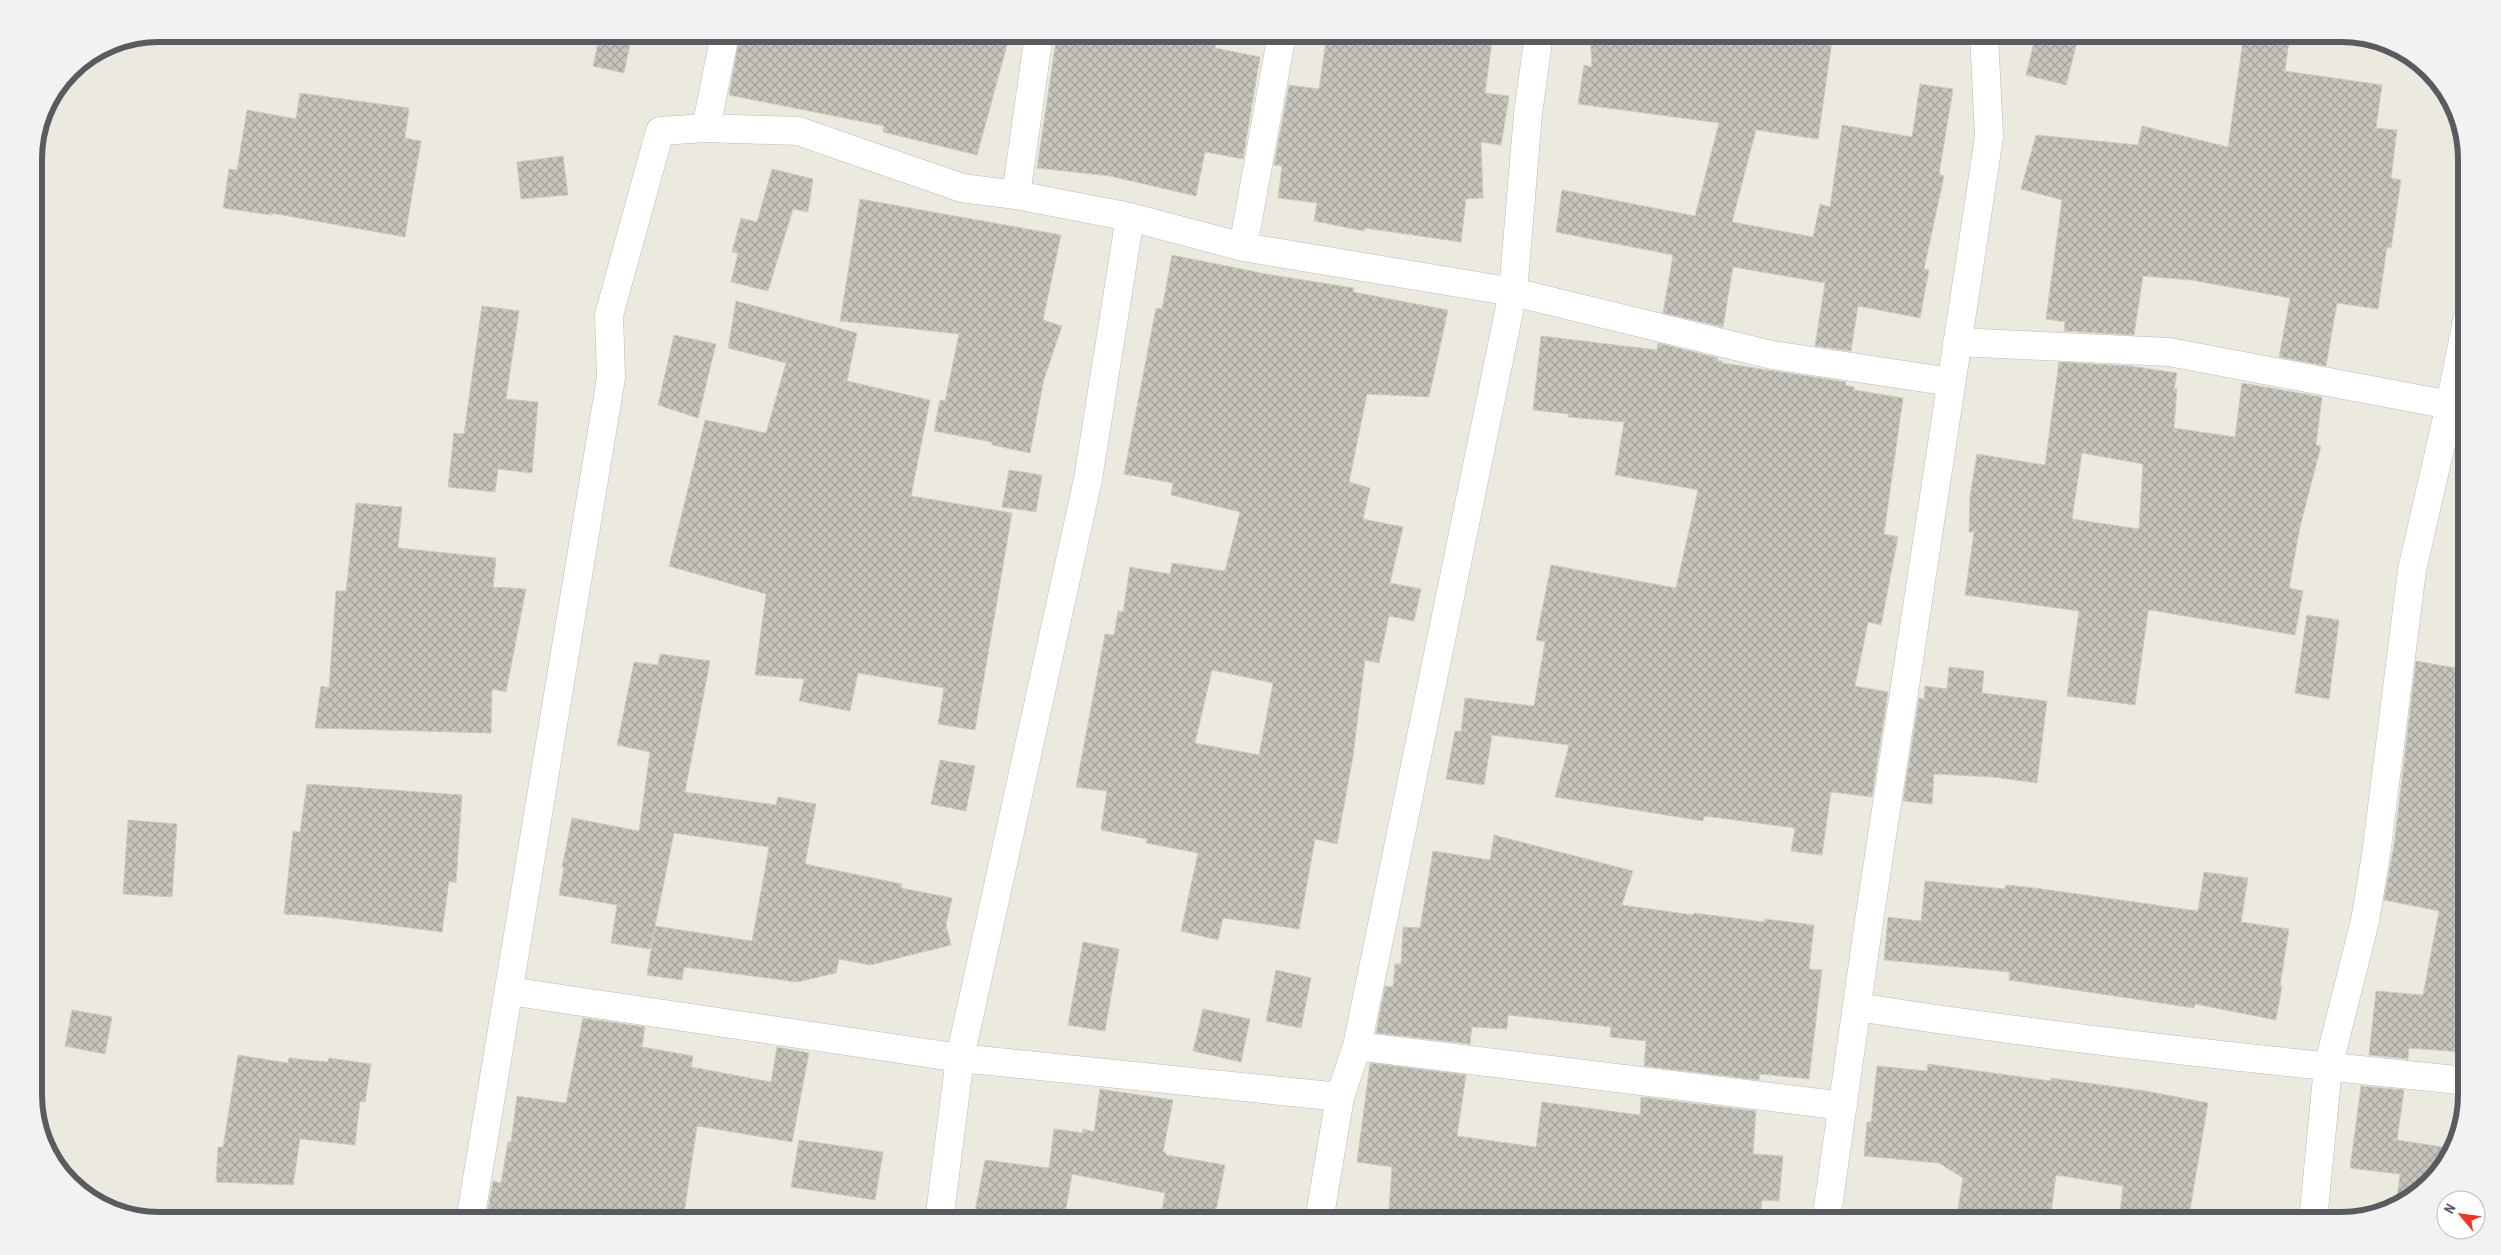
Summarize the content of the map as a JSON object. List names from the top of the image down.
{
  "north": "top left"
}
